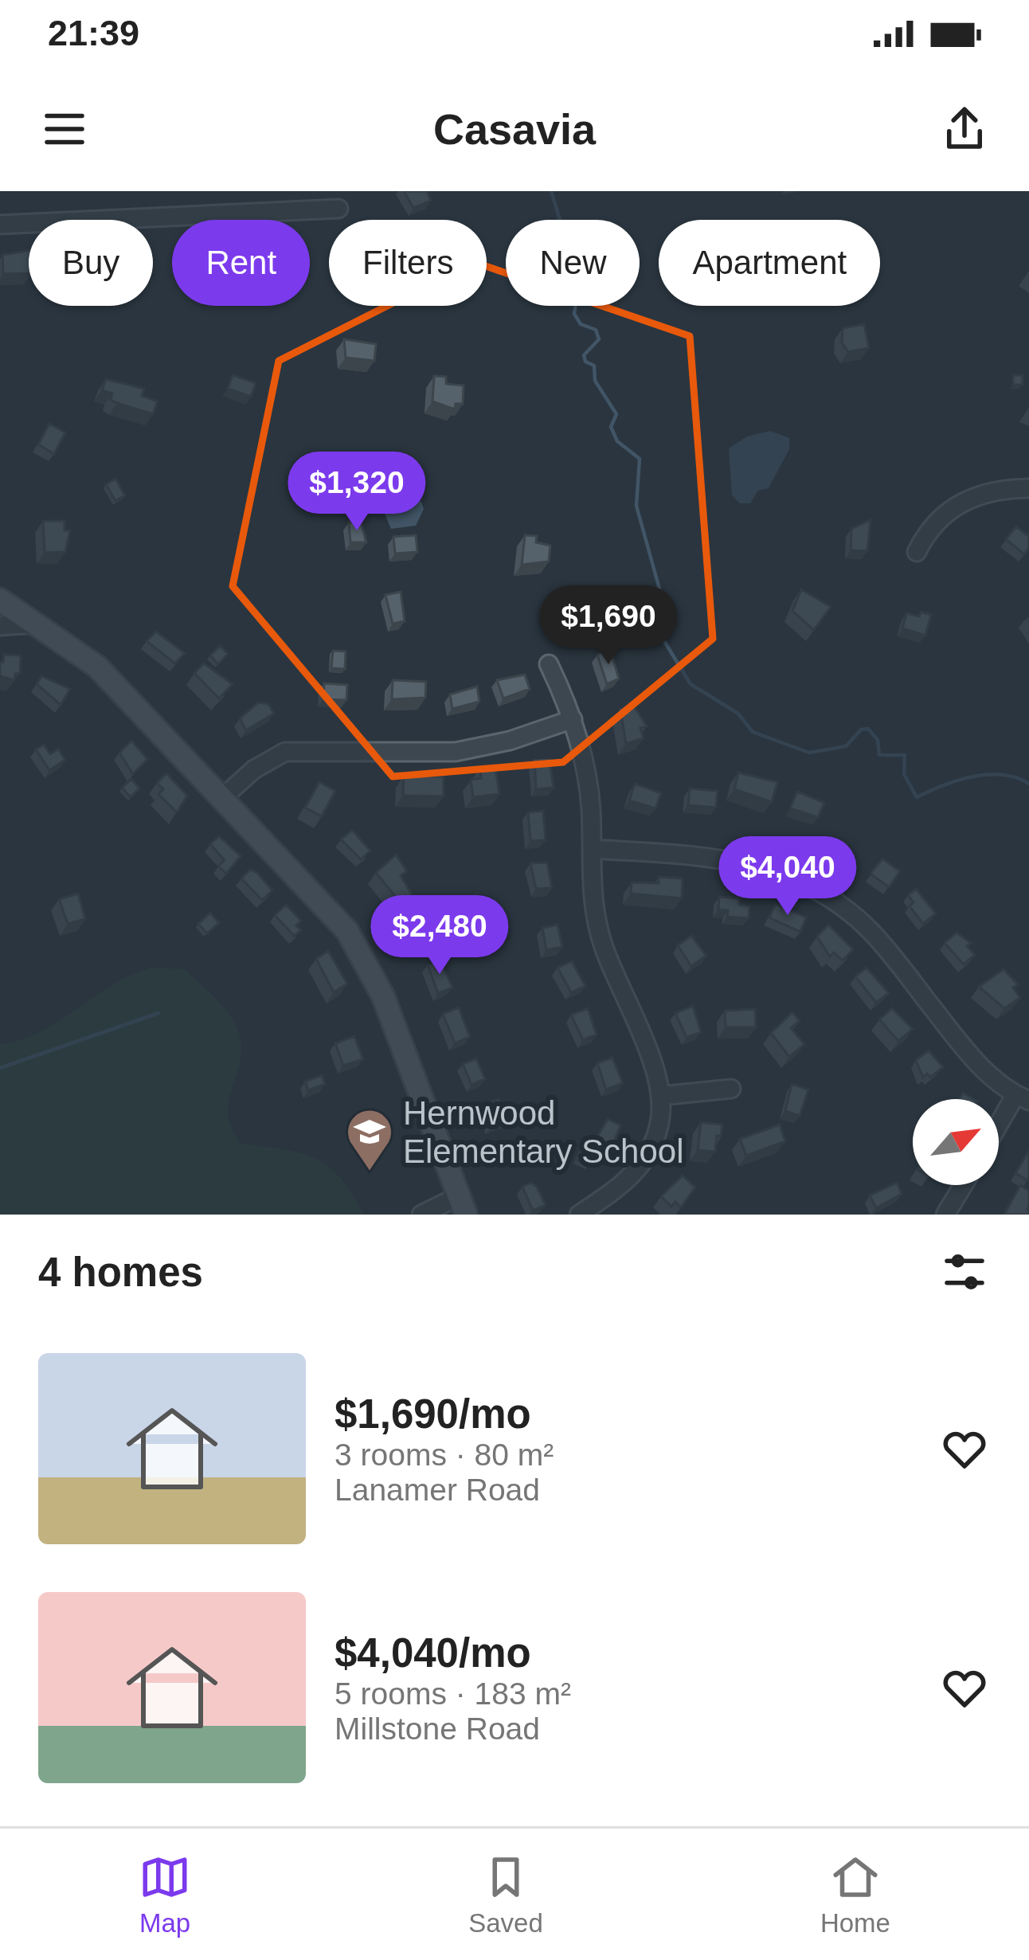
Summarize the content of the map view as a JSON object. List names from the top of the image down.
{
  "places": {
    "school or university": ["Hernwood Elementary School"]
  },
  "north": "top right",
  "page": {
    "status": "21:39",
    "header": "Casavia",
    "chip": [
      "Buy",
      "Rent",
      "Filters",
      "New",
      "Apartment"
    ],
    "price": [
      "$1,320",
      "$1,690",
      "$4,040",
      "$2,480"
    ],
    "heading": "4 homes",
    "list": [
      {
        "name": "$1,690/mo",
        "note": "3 rooms · 80 m² · Lanamer Road"
      },
      {
        "name": "$4,040/mo",
        "note": "5 rooms · 183 m² · Millstone Road"
      }
    ],
    "tabs": ["Map", "Saved", "Home"]
  }
}
